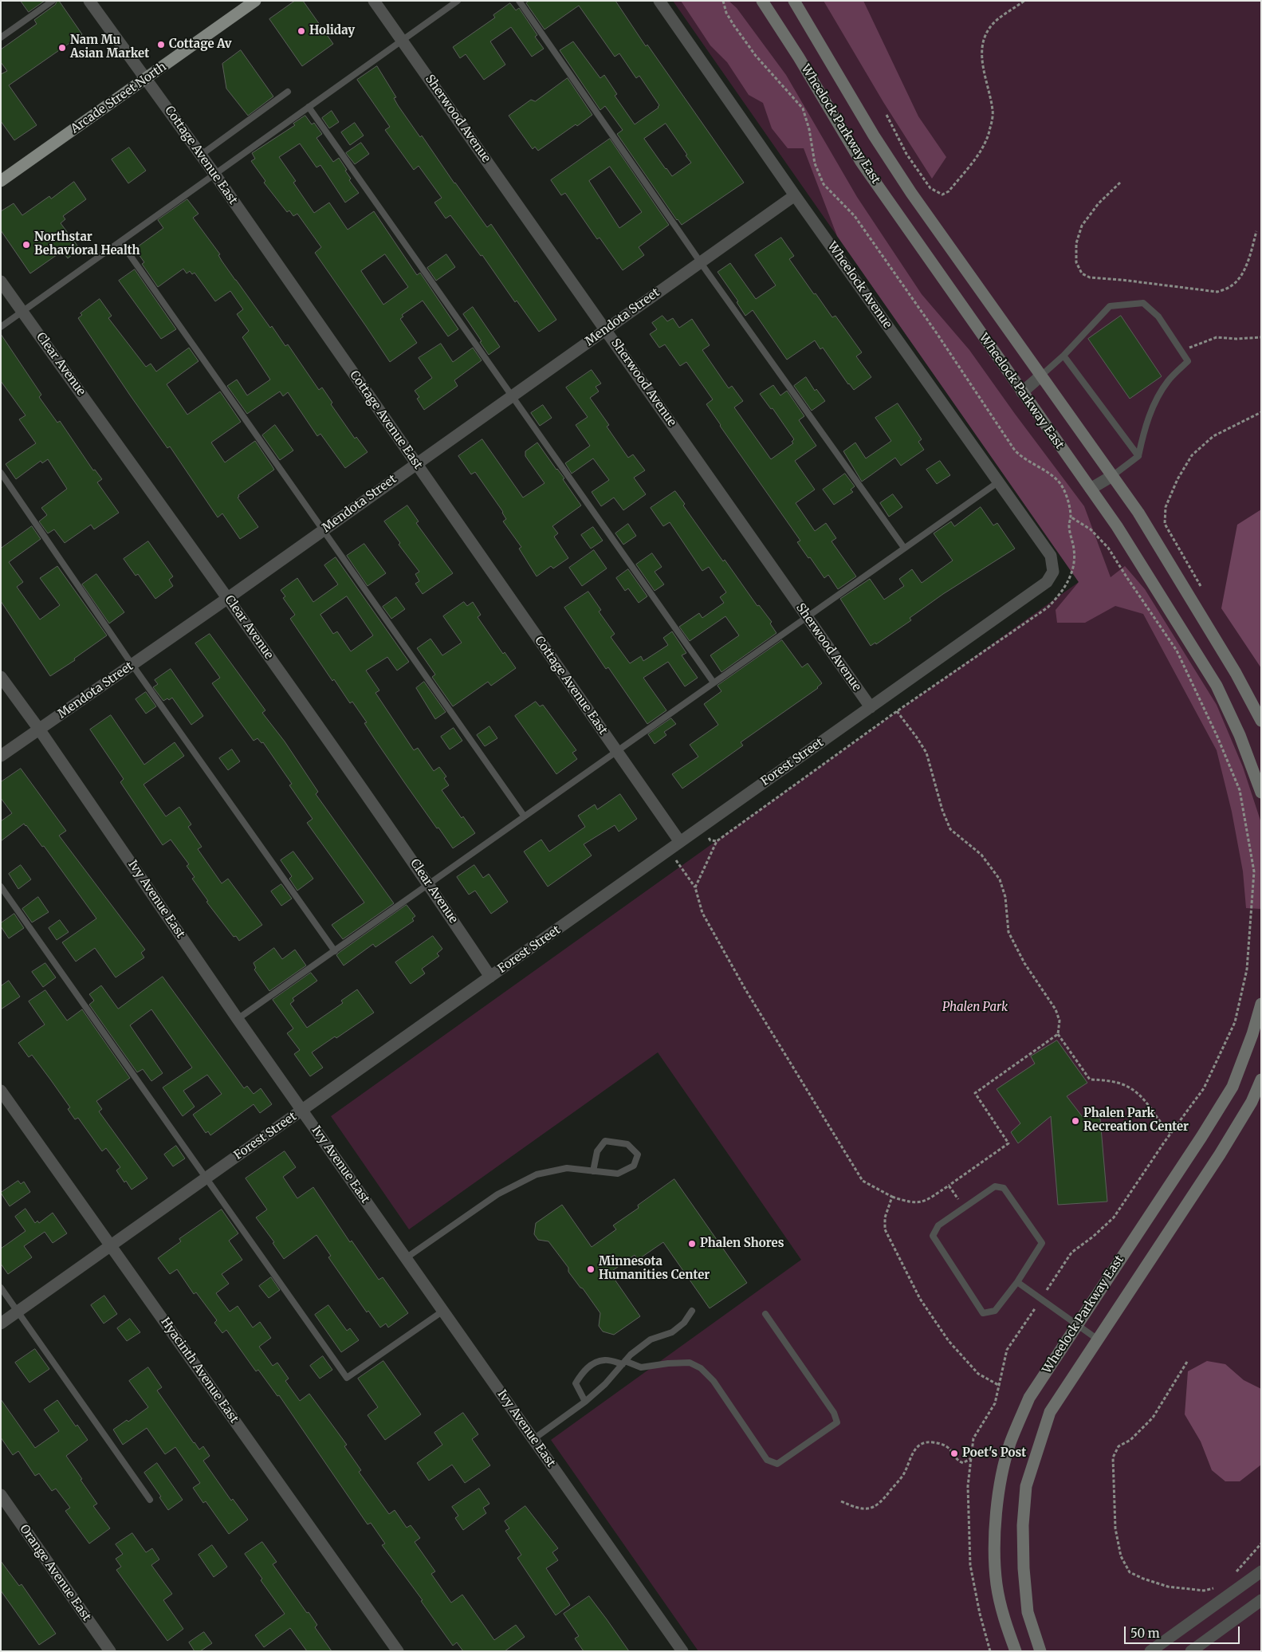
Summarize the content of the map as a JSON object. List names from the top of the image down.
{
  "streets": {
    "main road": ["Arcade Street North"],
    "street": [
      "Sherwood Avenue",
      "Wheelock Parkway East",
      "Cottage Avenue East",
      "Wheelock Avenue",
      "Mendota Street",
      "Clear Avenue",
      "Forest Street",
      "Ivy Avenue East",
      "Hyacinth Avenue East",
      "Orange Avenue East"
    ]
  },
  "crossings": [
    ["Arcade Street North", "Cottage Avenue East"],
    ["Sherwood Avenue", "Mendota Street"],
    ["Sherwood Avenue", "Forest Street"],
    ["Cottage Avenue East", "Mendota Street"],
    ["Cottage Avenue East", "Forest Street"],
    ["Wheelock Avenue", "Mendota Street"],
    ["Wheelock Avenue", "Forest Street"],
    ["Mendota Street", "Clear Avenue"],
    ["Mendota Street", "Ivy Avenue East"],
    ["Clear Avenue", "Forest Street"],
    ["Forest Street", "Ivy Avenue East"],
    ["Forest Street", "Hyacinth Avenue East"]
  ],
  "parks": ["Phalen Park"],
  "places": [
    "Holiday",
    "Cottage Av",
    "Nam Mu Asian Market",
    "Northstar Behavioral Health",
    "Phalen Park Recreation Center",
    "Phalen Shores",
    "Minnesota Humanities Center",
    "Poet's Post"
  ],
  "scale_bar": "50 m"
}
